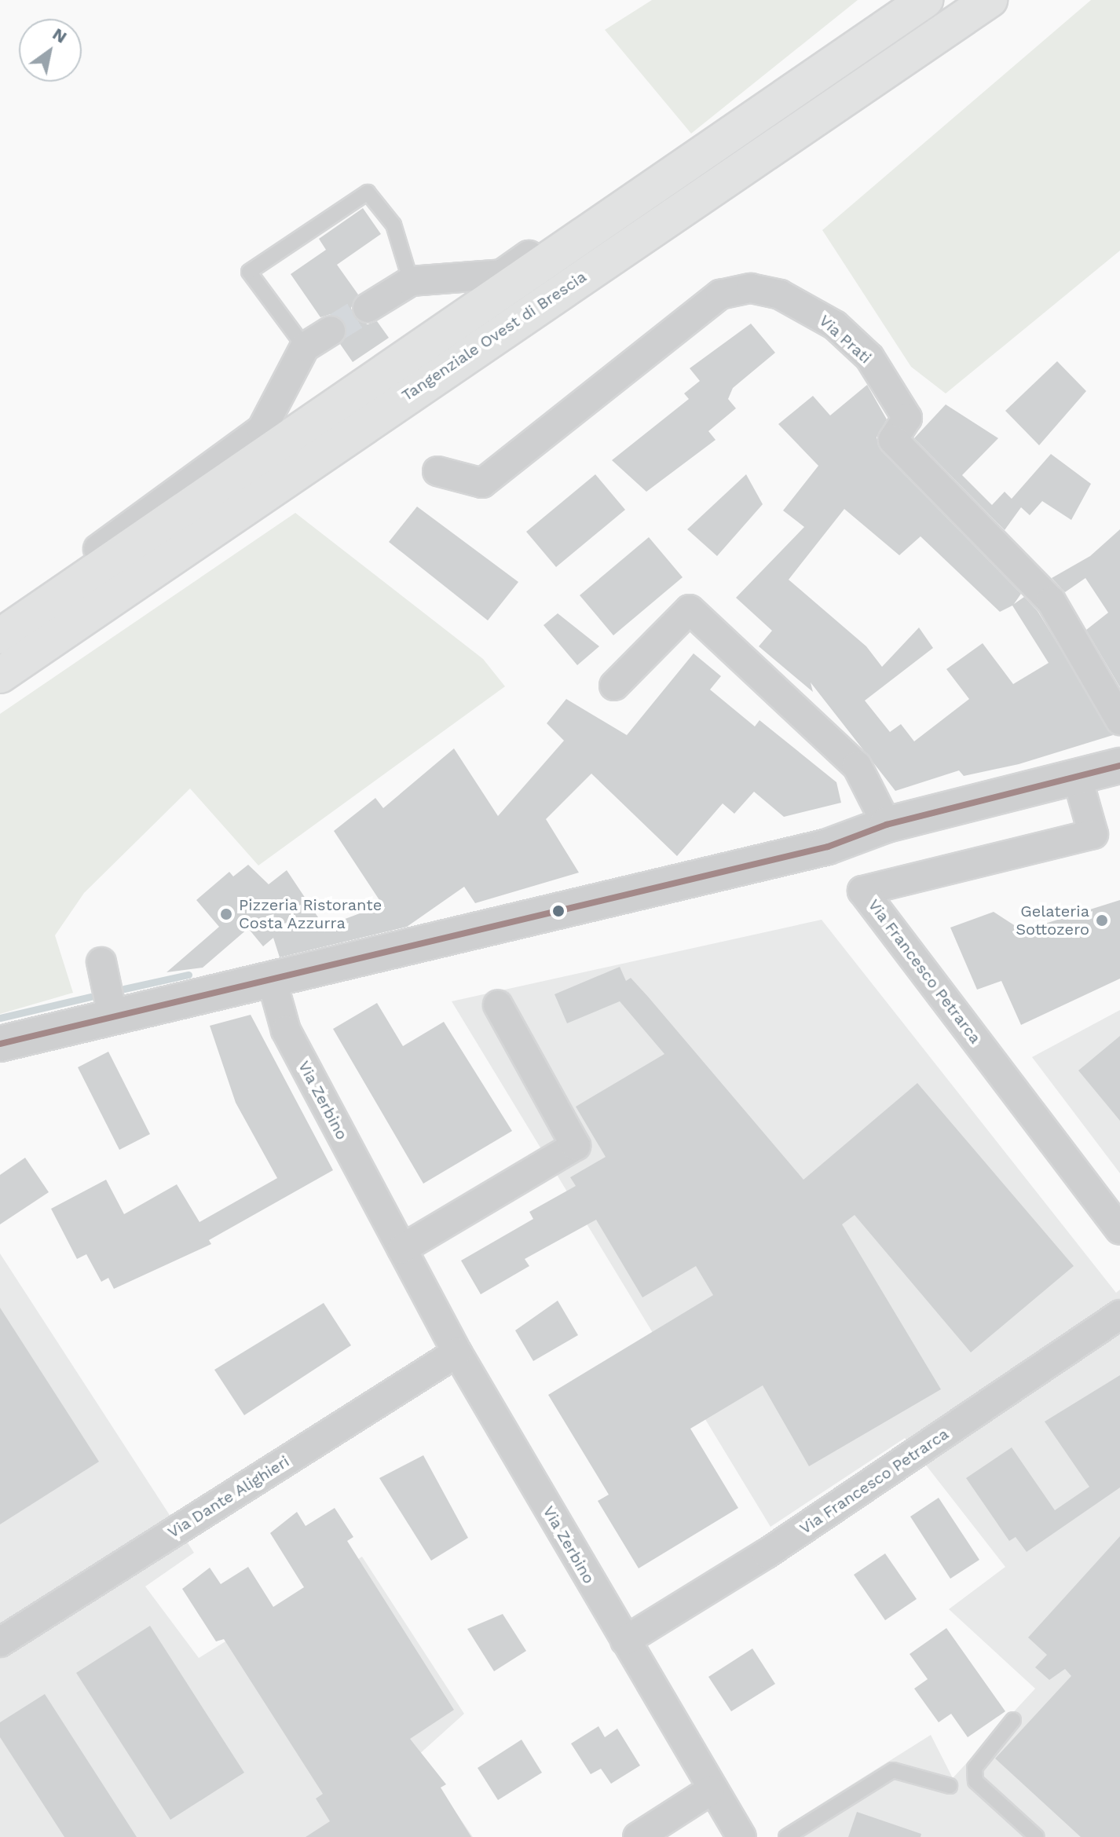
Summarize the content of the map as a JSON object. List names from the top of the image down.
{
  "streets": {
    "main road": ["Tangenziale Ovest di Brescia"],
    "street": [
      "Via Prati",
      "Via Francesco Petrarca",
      "Via Zerbino",
      "Via Dante Alighieri"
    ]
  },
  "crossings": [
    ["Via Francesco Petrarca", "Via Zerbino"],
    ["Via Zerbino", "Via Dante Alighieri"]
  ],
  "places": ["Pizzeria Ristorante Costa Azzurra", "Gelateria Sottozero"],
  "north": "top right"
}
